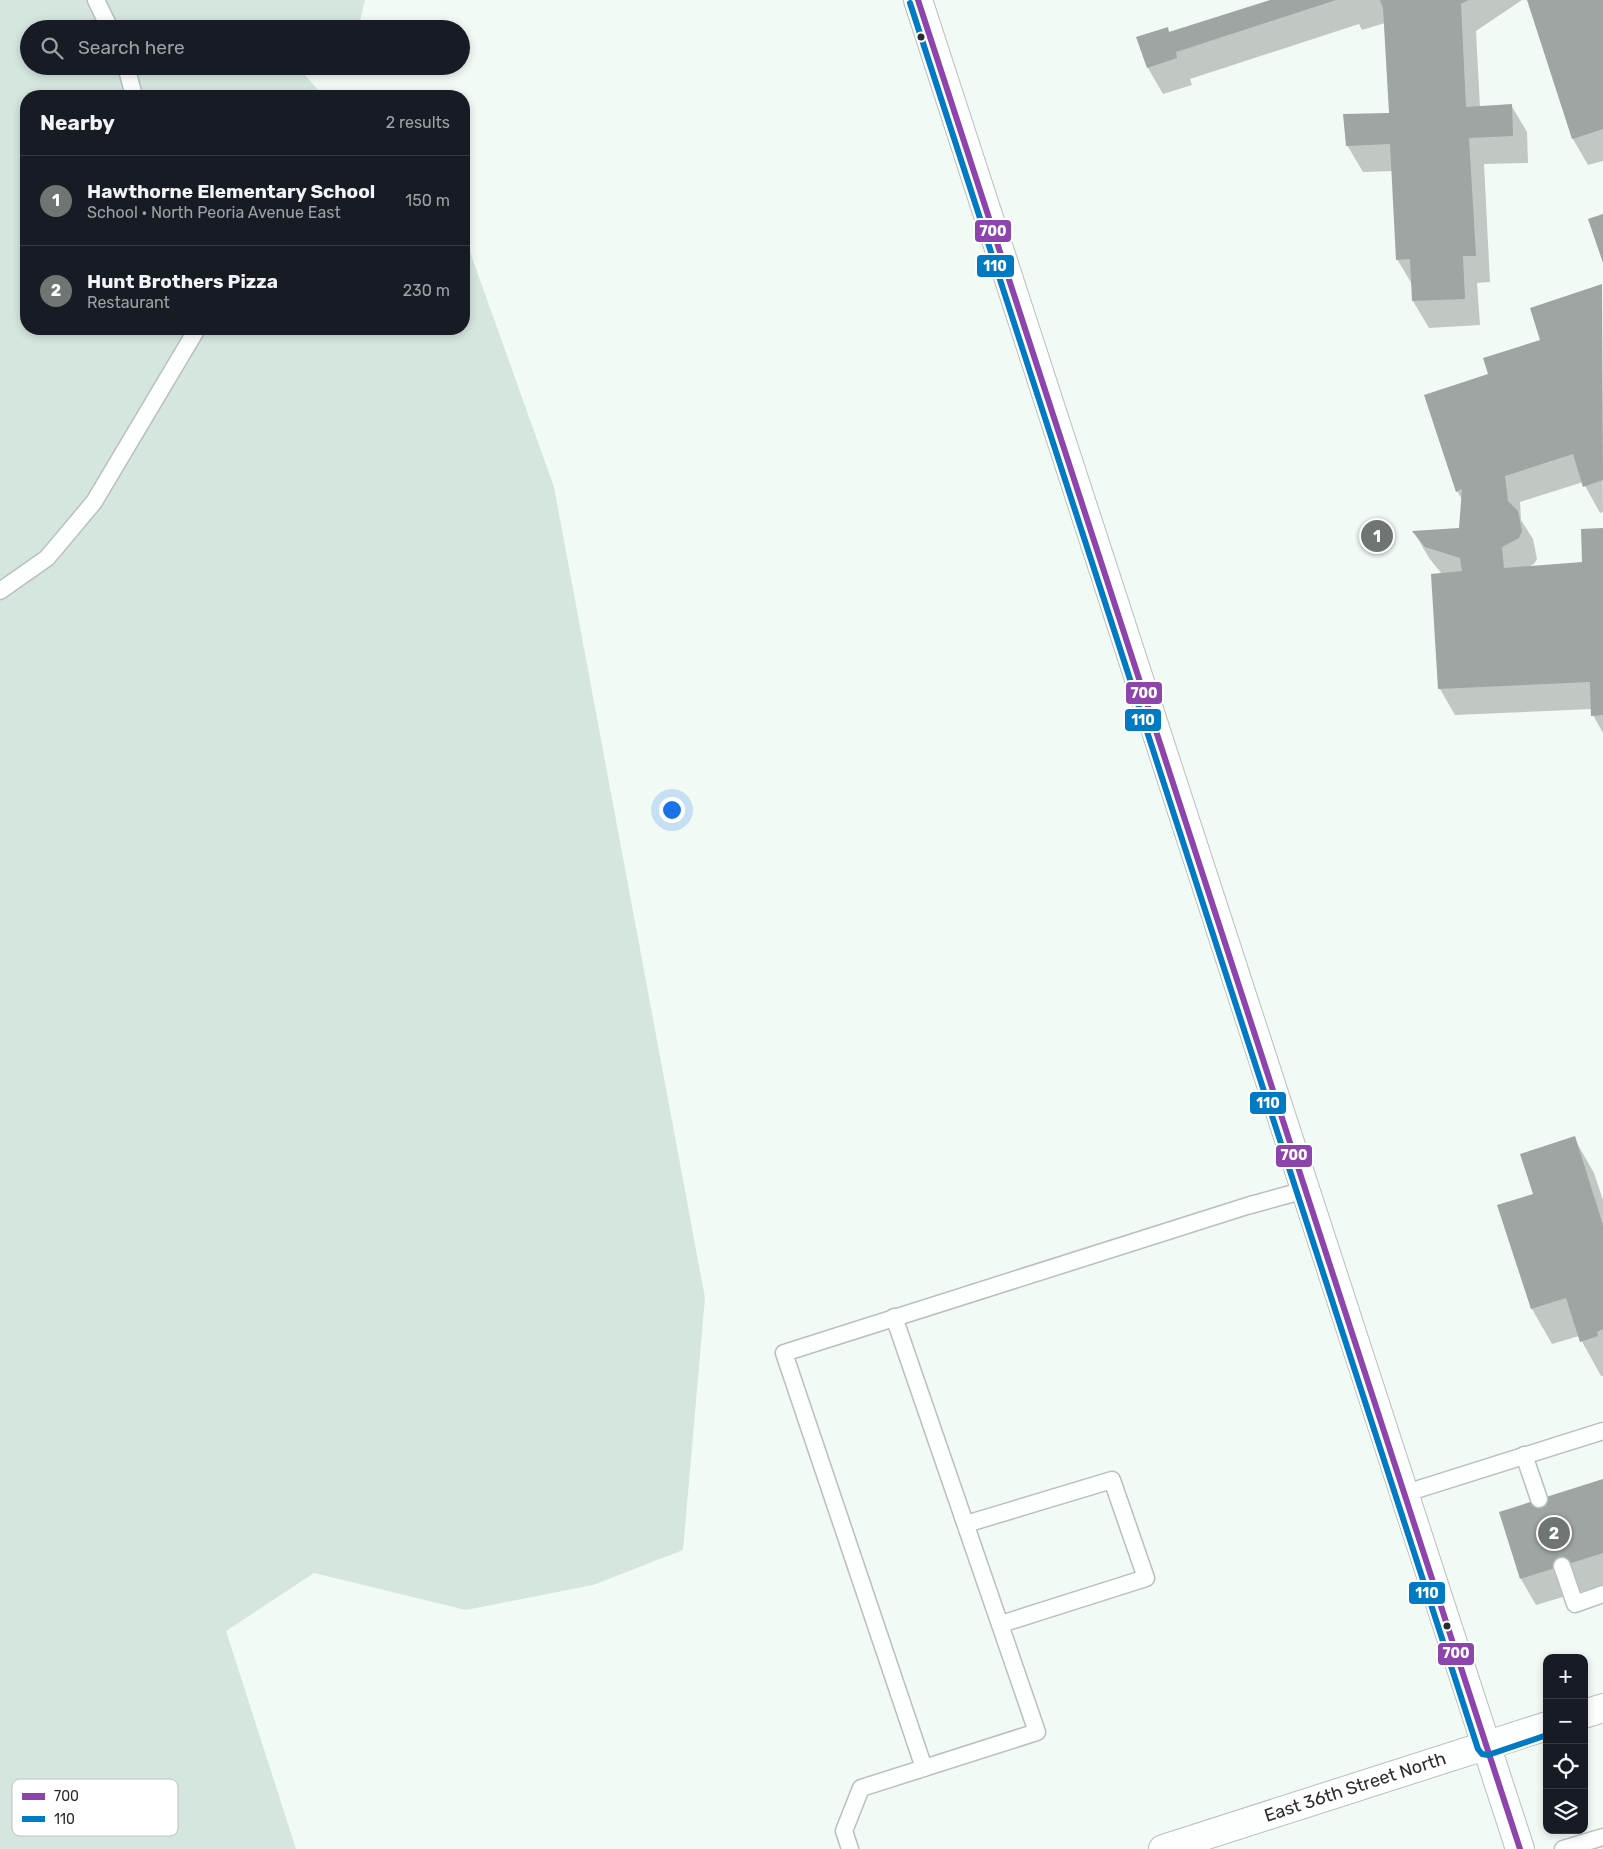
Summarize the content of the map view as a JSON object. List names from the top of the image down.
{
  "streets": {
    "main road": ["East 36th Street North"]
  },
  "lines": ["transit line 700", "transit line 110"],
  "legend": ["700", "110"],
  "page": {
    "search": "Search here",
    "heading": ["Nearby", "2 results"],
    "list": [
      {
        "mark": "1",
        "name": "Hawthorne Elementary School",
        "note": "School · North Peoria Avenue East",
        "value": "150 m"
      },
      {
        "mark": "2",
        "name": "Hunt Brothers Pizza",
        "note": "Restaurant",
        "value": "230 m"
      }
    ],
    "pins": ["1", "2"],
    "map_buttons": ["+", "−"]
  }
}
